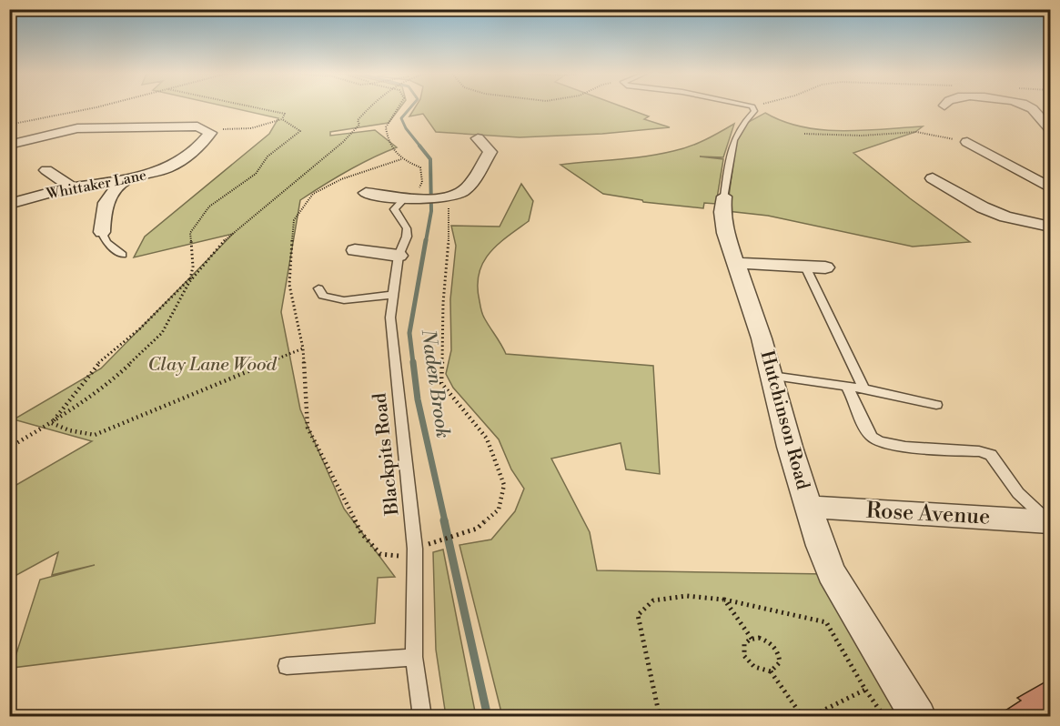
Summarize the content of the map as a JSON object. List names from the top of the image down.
{
  "streets": {
    "street": ["Whittaker Lane", "Hutchinson Road", "Rose Avenue"],
    "lane": ["Blackpits Road"]
  },
  "crossings": [
    ["Hutchinson Road", "Rose Avenue"]
  ],
  "water": ["Naden Brook"],
  "parks": ["Clay Lane Wood"]
}
